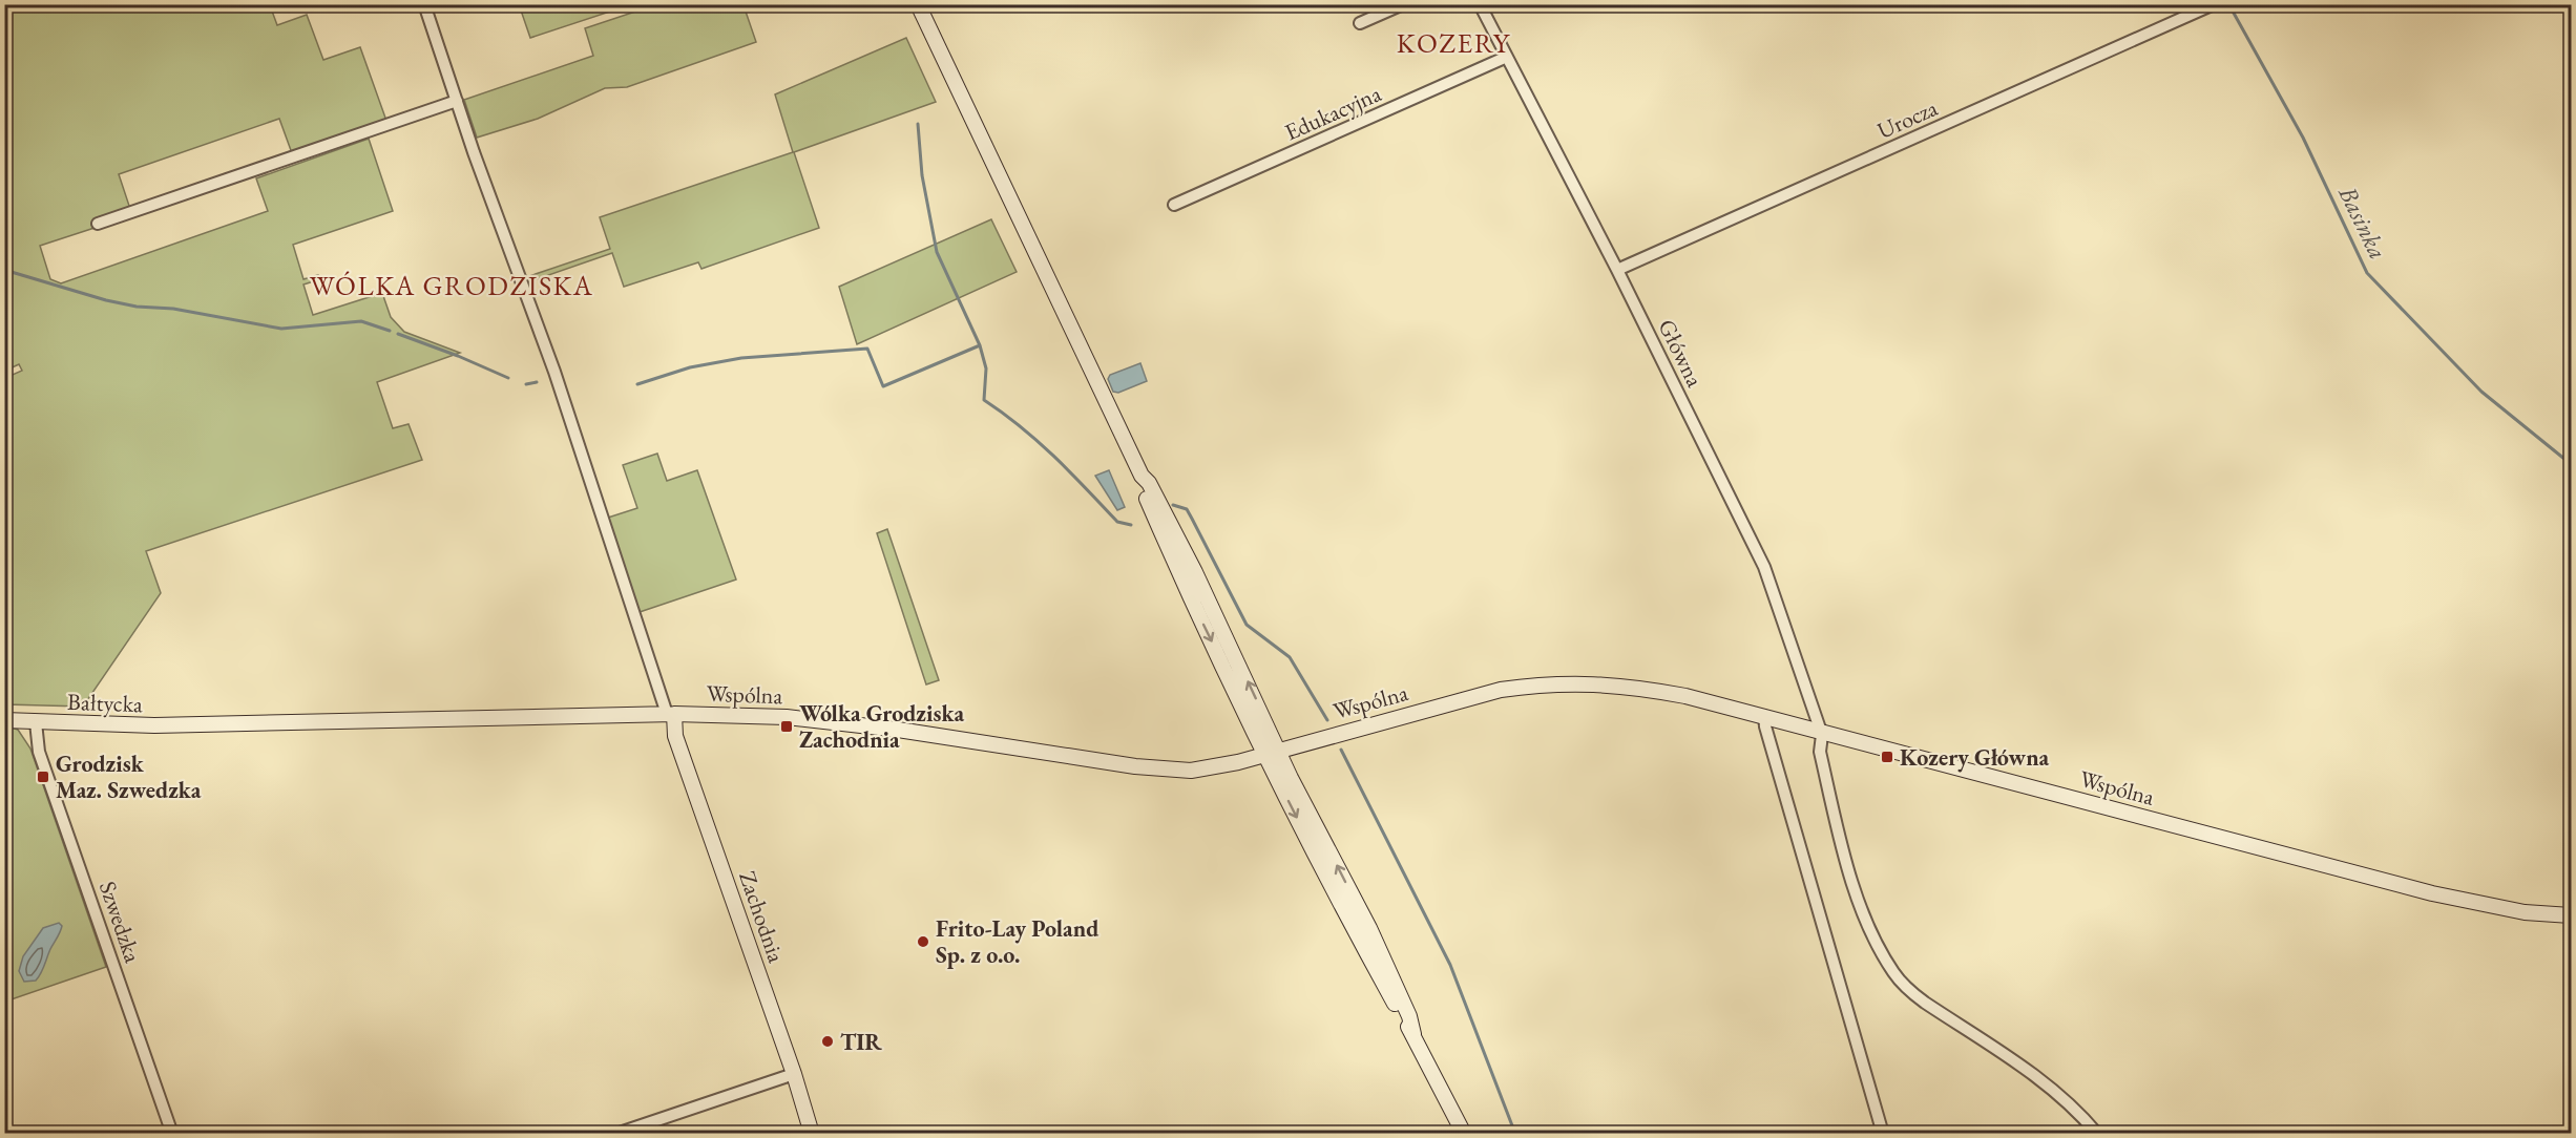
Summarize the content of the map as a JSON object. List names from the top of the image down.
{
  "streets": {
    "street": [
      "Edukacyjna",
      "Urocza",
      "Główna",
      "Wspólna",
      "Bałtycka",
      "Zachodnia",
      "Szwedzka"
    ]
  },
  "crossings": [
    ["Edukacyjna", "Główna"],
    ["Urocza", "Główna"],
    ["Główna", "Wspólna"],
    ["Wspólna", "Bałtycka"],
    ["Wspólna", "Zachodnia"],
    ["Bałtycka", "Szwedzka"]
  ],
  "districts": ["KOZERY", "WÓLKA GRODZISKA"],
  "water": ["Basinka"],
  "places": {
    "transit": ["Wólka Grodziska Zachodnia", "Kozery Główna", "Grodzisk Maz. Szwedzka"],
    "other": ["Frito-Lay Poland Sp. z o.o.", "TIR"]
  }
}
